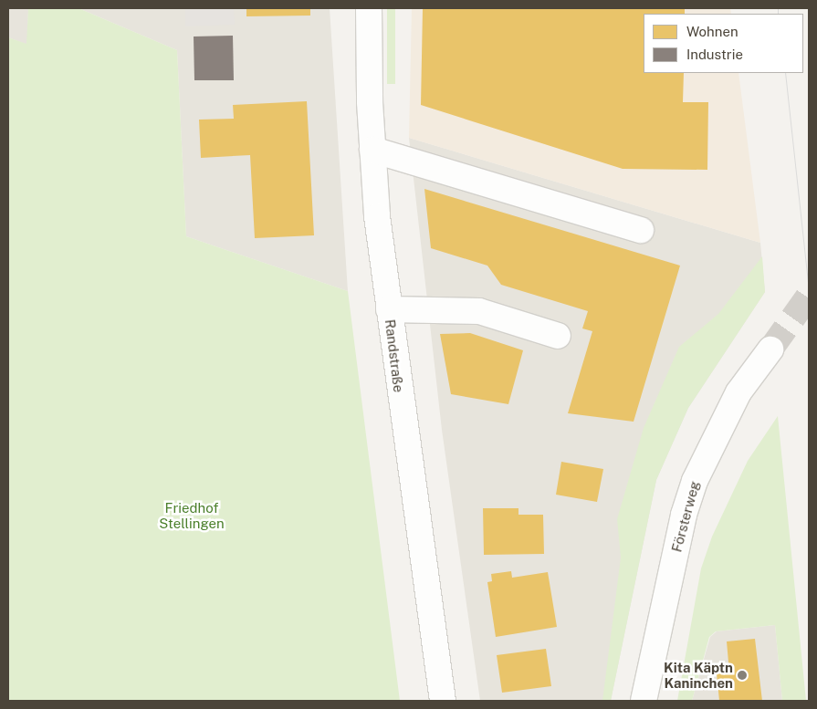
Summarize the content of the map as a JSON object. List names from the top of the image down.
{
  "streets": {
    "street": ["Randstraße", "Försterweg"]
  },
  "parks": ["Friedhof Stellingen"],
  "places": ["Kita Käptn Kaninchen"],
  "legend": ["Wohnen", "Industrie"]
}
